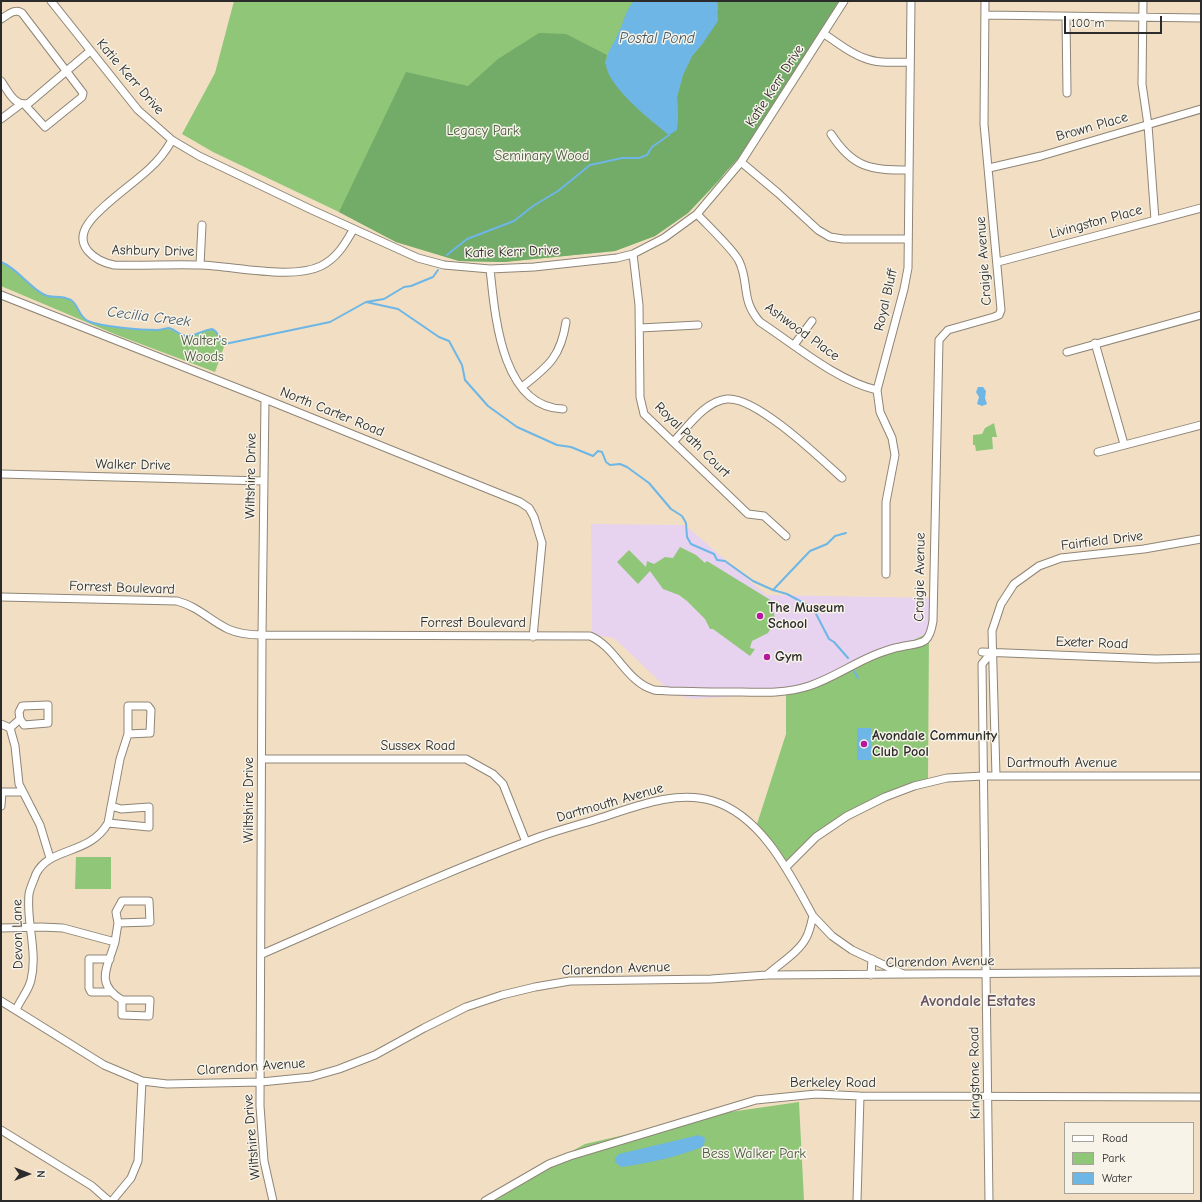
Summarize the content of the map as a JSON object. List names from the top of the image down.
{
  "streets": {
    "street": [
      "Katie Kerr Drive",
      "Brown Place",
      "Livingston Place",
      "Ashbury Drive",
      "Craigie Avenue",
      "Royal Bluff",
      "Ashwood Place",
      "North Carter Road",
      "Royal Path Court",
      "Walker Drive",
      "Wiltshire Drive",
      "Fairfield Drive",
      "Forrest Boulevard",
      "Exeter Road",
      "Sussex Road",
      "Dartmouth Avenue",
      "Devon Lane",
      "Clarendon Avenue",
      "Kingstone Road",
      "Berkeley Road"
    ]
  },
  "crossings": [
    ["Katie Kerr Drive", "Ashbury Drive"],
    ["Katie Kerr Drive", "Ashwood Place"],
    ["Katie Kerr Drive", "Royal Path Court"],
    ["Brown Place", "Craigie Avenue"],
    ["Livingston Place", "Craigie Avenue"],
    ["Craigie Avenue", "Forrest Boulevard"],
    ["Royal Bluff", "Ashwood Place"],
    ["North Carter Road", "Wiltshire Drive"],
    ["North Carter Road", "Forrest Boulevard"],
    ["Walker Drive", "Wiltshire Drive"],
    ["Wiltshire Drive", "Forrest Boulevard"],
    ["Wiltshire Drive", "Sussex Road"],
    ["Wiltshire Drive", "Dartmouth Avenue"],
    ["Wiltshire Drive", "Clarendon Avenue"],
    ["Fairfield Drive", "Exeter Road"],
    ["Fairfield Drive", "Dartmouth Avenue"],
    ["Fairfield Drive", "Kingstone Road"],
    ["Exeter Road", "Kingstone Road"],
    ["Sussex Road", "Dartmouth Avenue"],
    ["Dartmouth Avenue", "Kingstone Road"],
    ["Devon Lane", "Clarendon Avenue"],
    ["Clarendon Avenue", "Kingstone Road"],
    ["Kingstone Road", "Berkeley Road"]
  ],
  "districts": ["Avondale Estates"],
  "water": ["Postal Pond", "Cecilia Creek"],
  "parks": [
    "Legacy Park",
    "Seminary Wood",
    "Walter's Woods",
    "Bess Walker Park"
  ],
  "places": ["The Museum School", "Gym", "Avondale Community Club Pool"],
  "legend": ["Road", "Park", "Water"],
  "scale_bar": "100 m",
  "north": "right"
}
